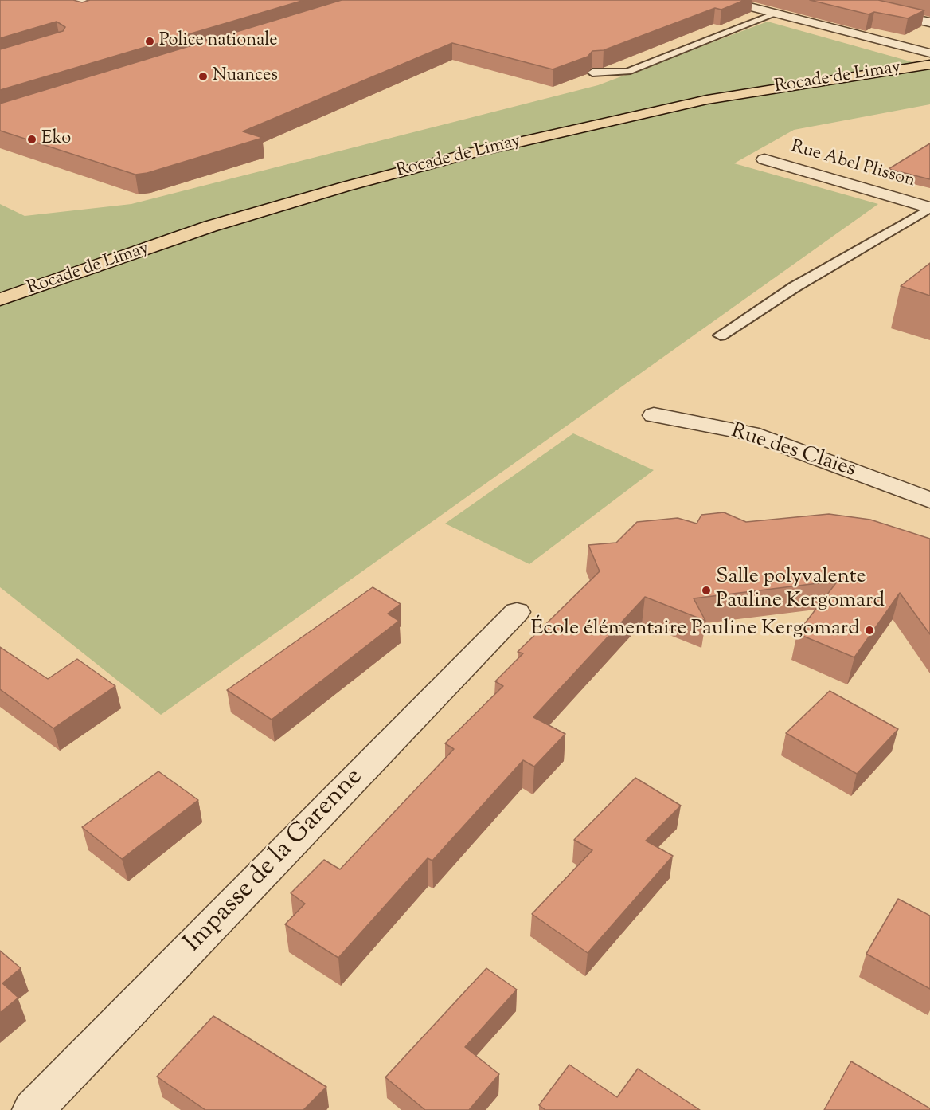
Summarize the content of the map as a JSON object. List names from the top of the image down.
{
  "streets": {
    "main road": ["Rocade de Limay"],
    "street": ["Rue Abel Plisson", "Rue des Claies", "Impasse de la Garenne"]
  },
  "places": [
    "Police nationale",
    "Nuances",
    "Eko",
    "Salle polyvalente Pauline Kergomard",
    "École élémentaire Pauline Kergomard"
  ]
}
